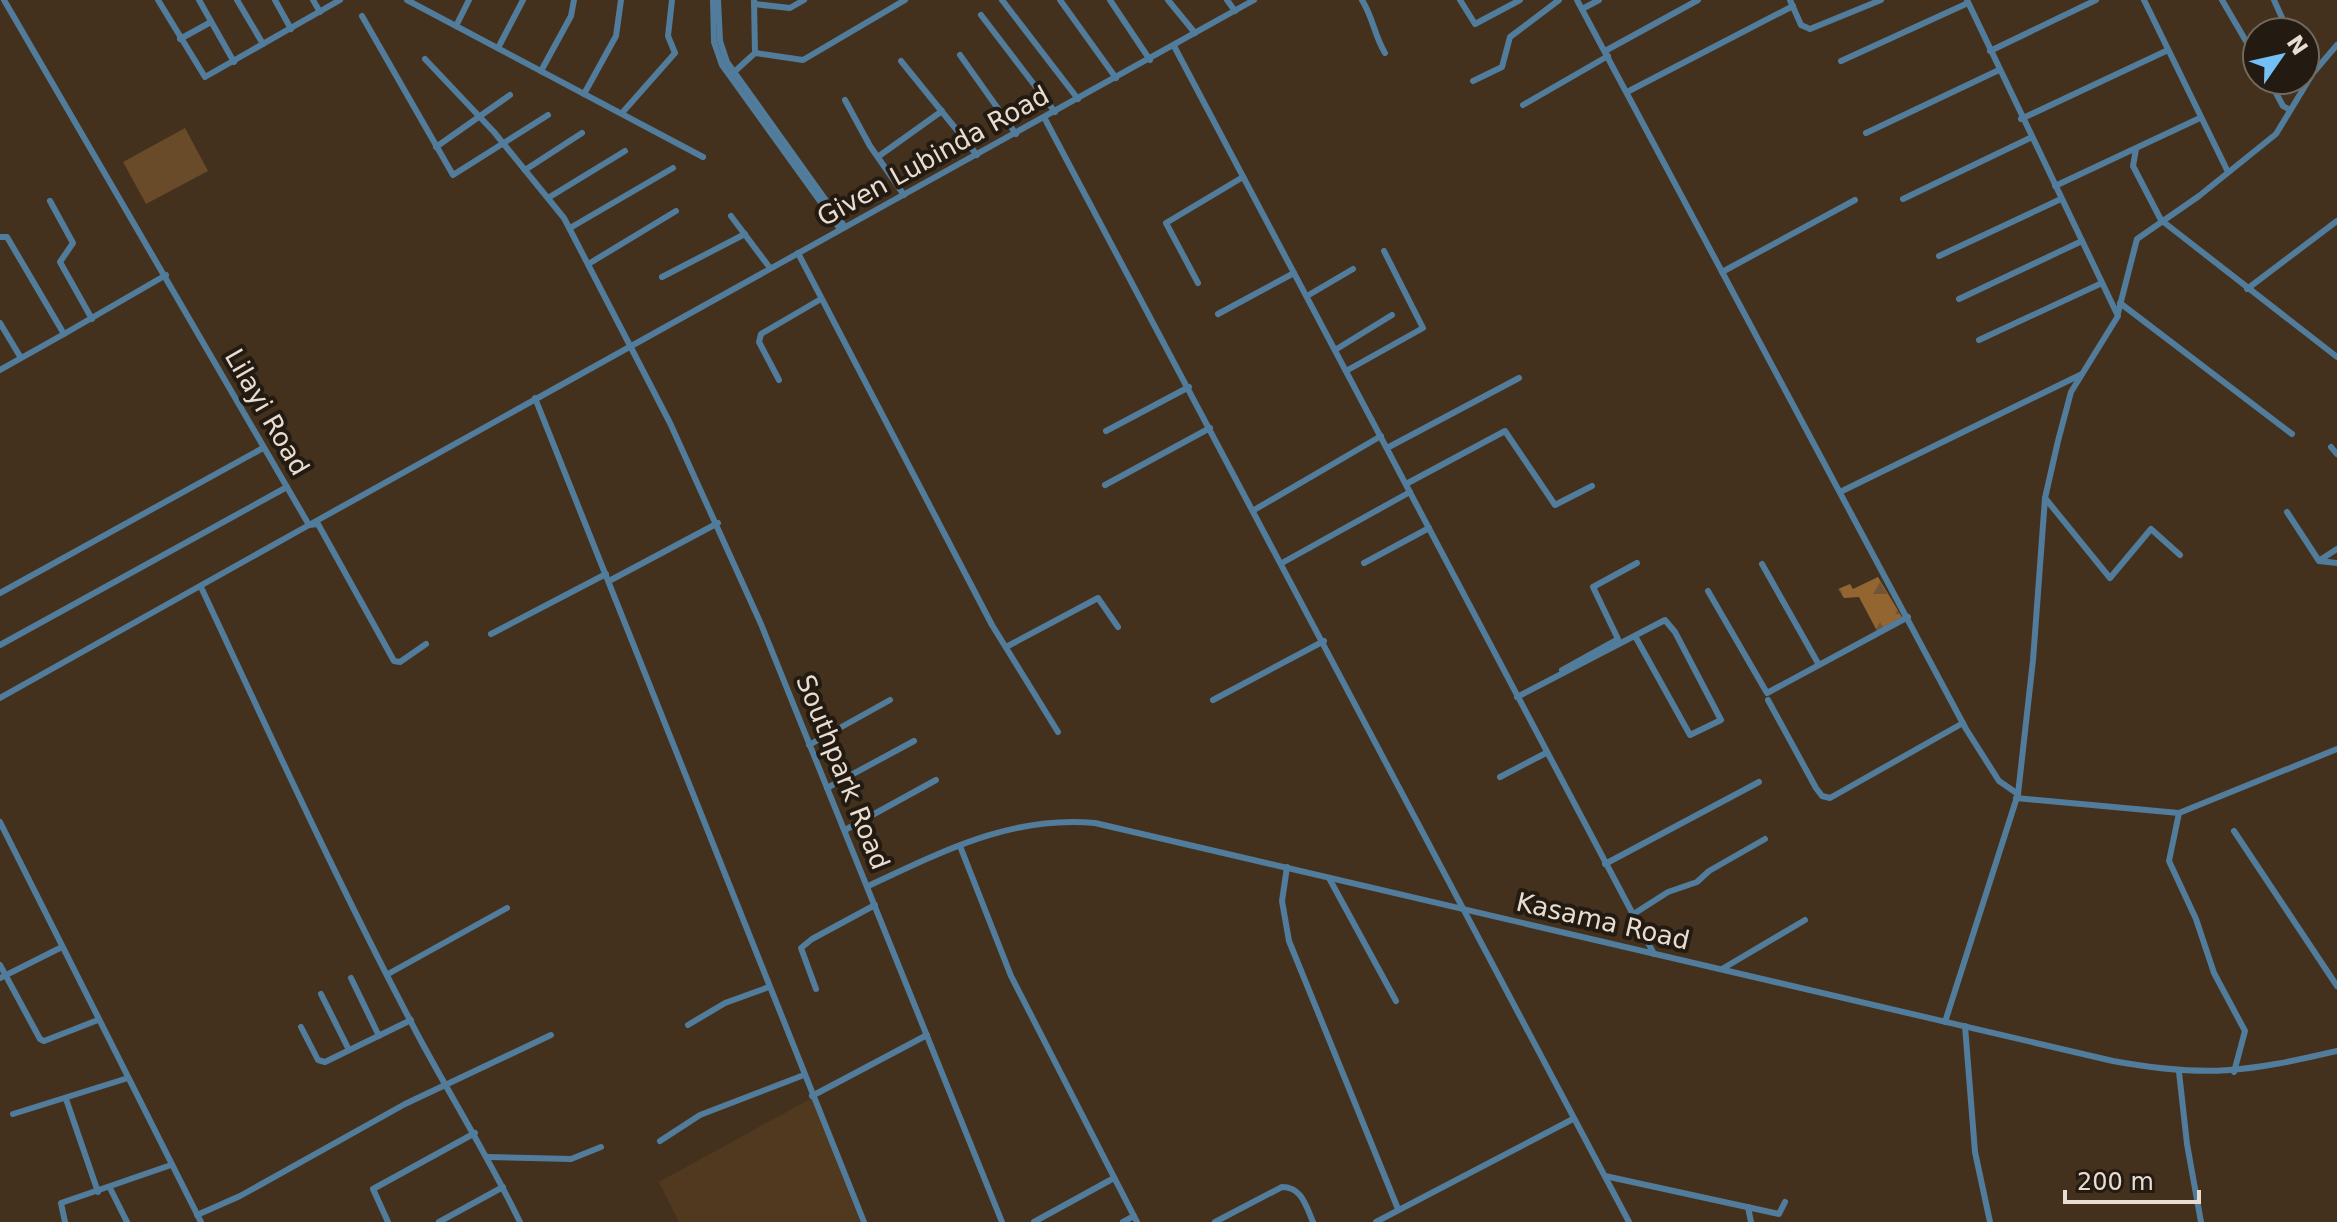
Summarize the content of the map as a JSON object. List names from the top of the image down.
{
  "streets": {
    "street": [
      "Given Lubinda Road",
      "Lilayi Road",
      "Southpark Road",
      "Kasama Road"
    ]
  },
  "crossings": [
    ["Given Lubinda Road", "Southpark Road"],
    ["Southpark Road", "Kasama Road"]
  ],
  "scale_bar": "200 m",
  "north": "top right"
}
